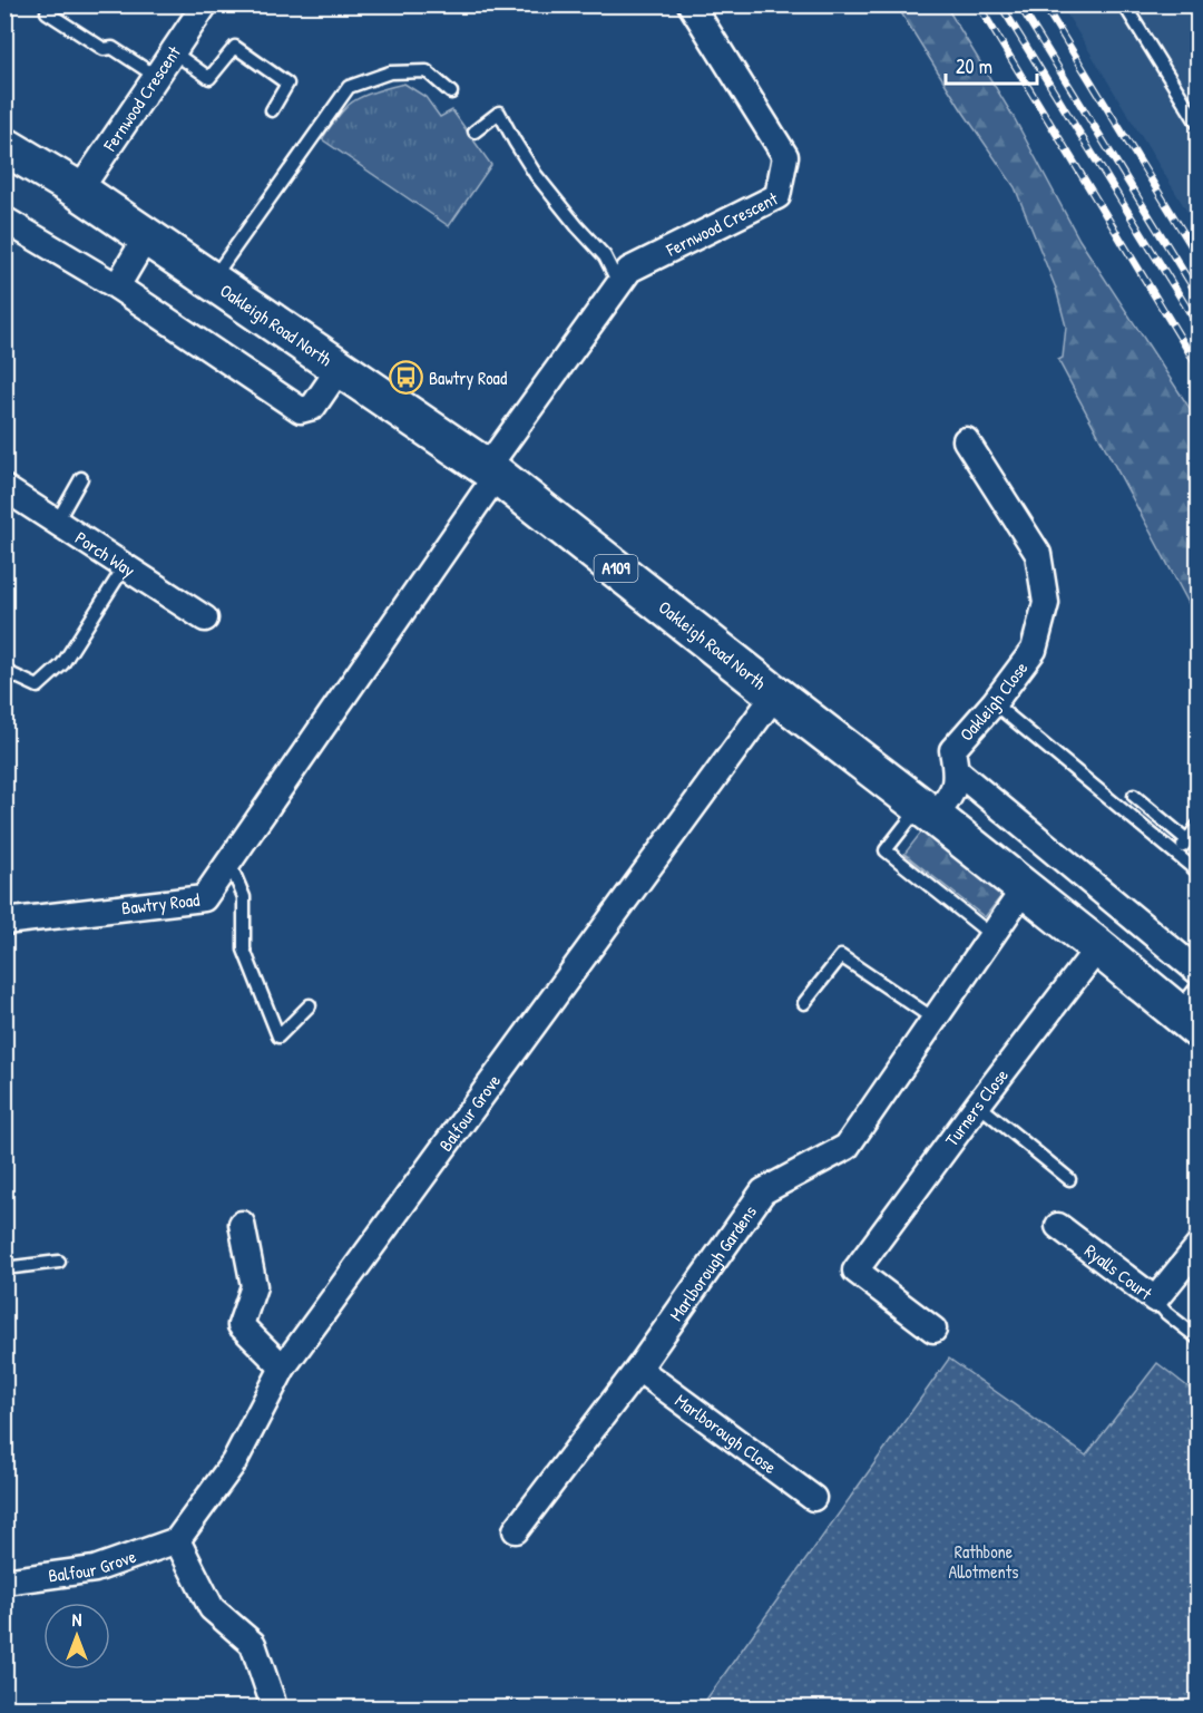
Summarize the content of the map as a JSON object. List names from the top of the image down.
{
  "streets": {
    "main road": ["Oakleigh Road North", "A109"],
    "street": [
      "Fernwood Crescent",
      "Porch Way",
      "Oakleigh Close",
      "Bawtry Road",
      "Turners Close",
      "Balfour Grove",
      "Marlborough Gardens",
      "Ryalls Court",
      "Marlborough Close"
    ]
  },
  "crossings": [
    ["Fernwood Crescent", "Oakleigh Road North"],
    ["Fernwood Crescent", "Bawtry Road"],
    ["Oakleigh Road North", "Oakleigh Close"],
    ["Oakleigh Road North", "Bawtry Road"],
    ["Oakleigh Road North", "Turners Close"],
    ["Oakleigh Road North", "Balfour Grove"],
    ["Oakleigh Road North", "Marlborough Gardens"],
    ["Marlborough Gardens", "Marlborough Close"]
  ],
  "parks": ["Rathbone Allotments"],
  "places": {
    "bus stop": ["Bawtry Road"]
  },
  "scale_bar": "20 m",
  "north": "top"
}
